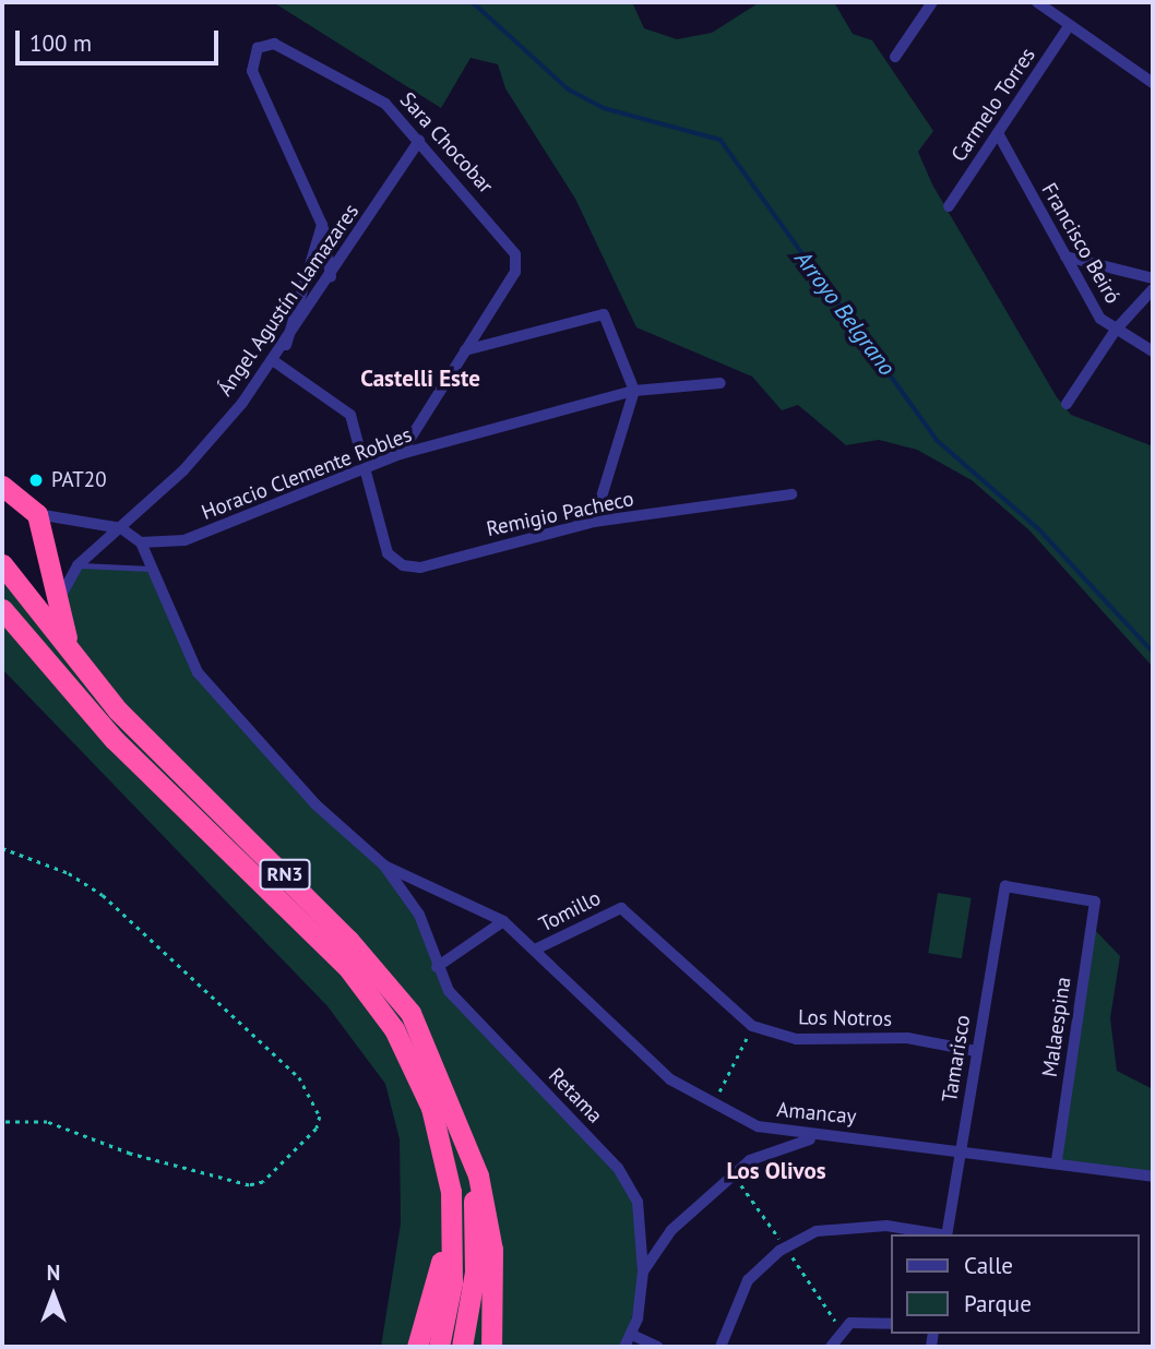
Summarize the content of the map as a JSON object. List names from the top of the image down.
{
  "streets": {
    "highway": ["RN3"],
    "street": [
      "Carmelo Torres",
      "Sara Chocobar",
      "Francisco Beiró",
      "Ángel Agustín Llamazares",
      "Horacio Clemente Robles",
      "Remigio Pacheco",
      "Tomillo",
      "Los Notros",
      "Malaespina",
      "Tamarisco",
      "Retama",
      "Amancay"
    ]
  },
  "crossings": [
    ["Carmelo Torres", "Francisco Beiró"],
    ["Sara Chocobar", "Ángel Agustín Llamazares"],
    ["Horacio Clemente Robles", "Remigio Pacheco"],
    ["Tomillo", "Los Notros"],
    ["Tomillo", "Amancay"],
    ["Los Notros", "Tamarisco"],
    ["Malaespina", "Tamarisco"],
    ["Malaespina", "Amancay"],
    ["Tamarisco", "Amancay"],
    ["Retama", "Amancay"]
  ],
  "districts": ["Castelli Este", "Los Olivos"],
  "water": ["Arroyo Belgrano"],
  "places": ["PAT20"],
  "legend": ["Calle", "Parque"],
  "scale_bar": "100 m",
  "north": "top"
}
